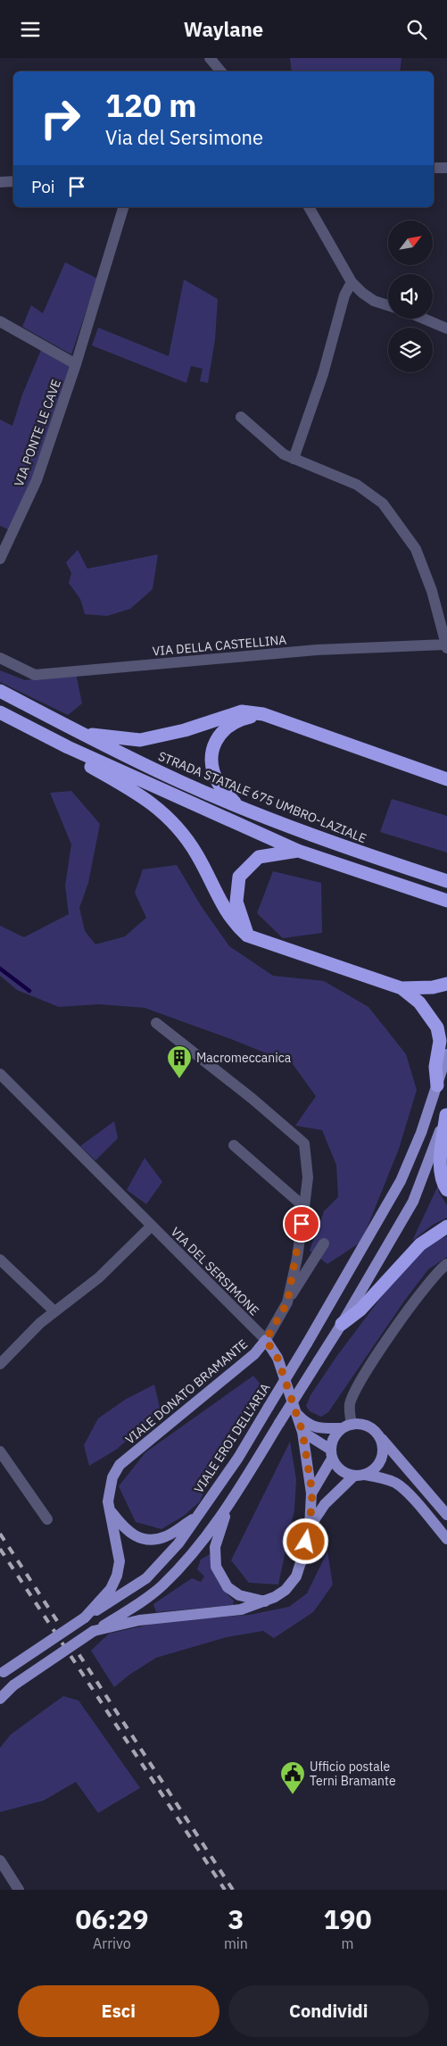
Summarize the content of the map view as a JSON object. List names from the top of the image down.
{
  "streets": {
    "highway": ["STRADA STATALE 675 UMBRO-LAZIALE"],
    "main road": ["VIALE DONATO BRAMANTE", "VIALE EROI DELL'ARIA"],
    "street": ["VIA PONTE LE CAVE", "VIA DELLA CASTELLINA", "VIA DEL SERSIMONE"]
  },
  "crossings": [
    ["VIA DEL SERSIMONE", "VIALE DONATO BRAMANTE"],
    ["VIALE DONATO BRAMANTE", "VIALE EROI DELL'ARIA"]
  ],
  "places": {
    "building": ["Macromeccanica"],
    "public building": ["Ufficio postale Terni Bramante"]
  },
  "north": "top right",
  "page": {
    "header": "Waylane",
    "turn": ["120 m", "Via del Sersimone"],
    "then": "Poi",
    "eta": [
      "06:29",
      "Arrivo",
      "3",
      "min",
      "190",
      "m"
    ],
    "buttons": ["Esci", "Condividi"]
  }
}
